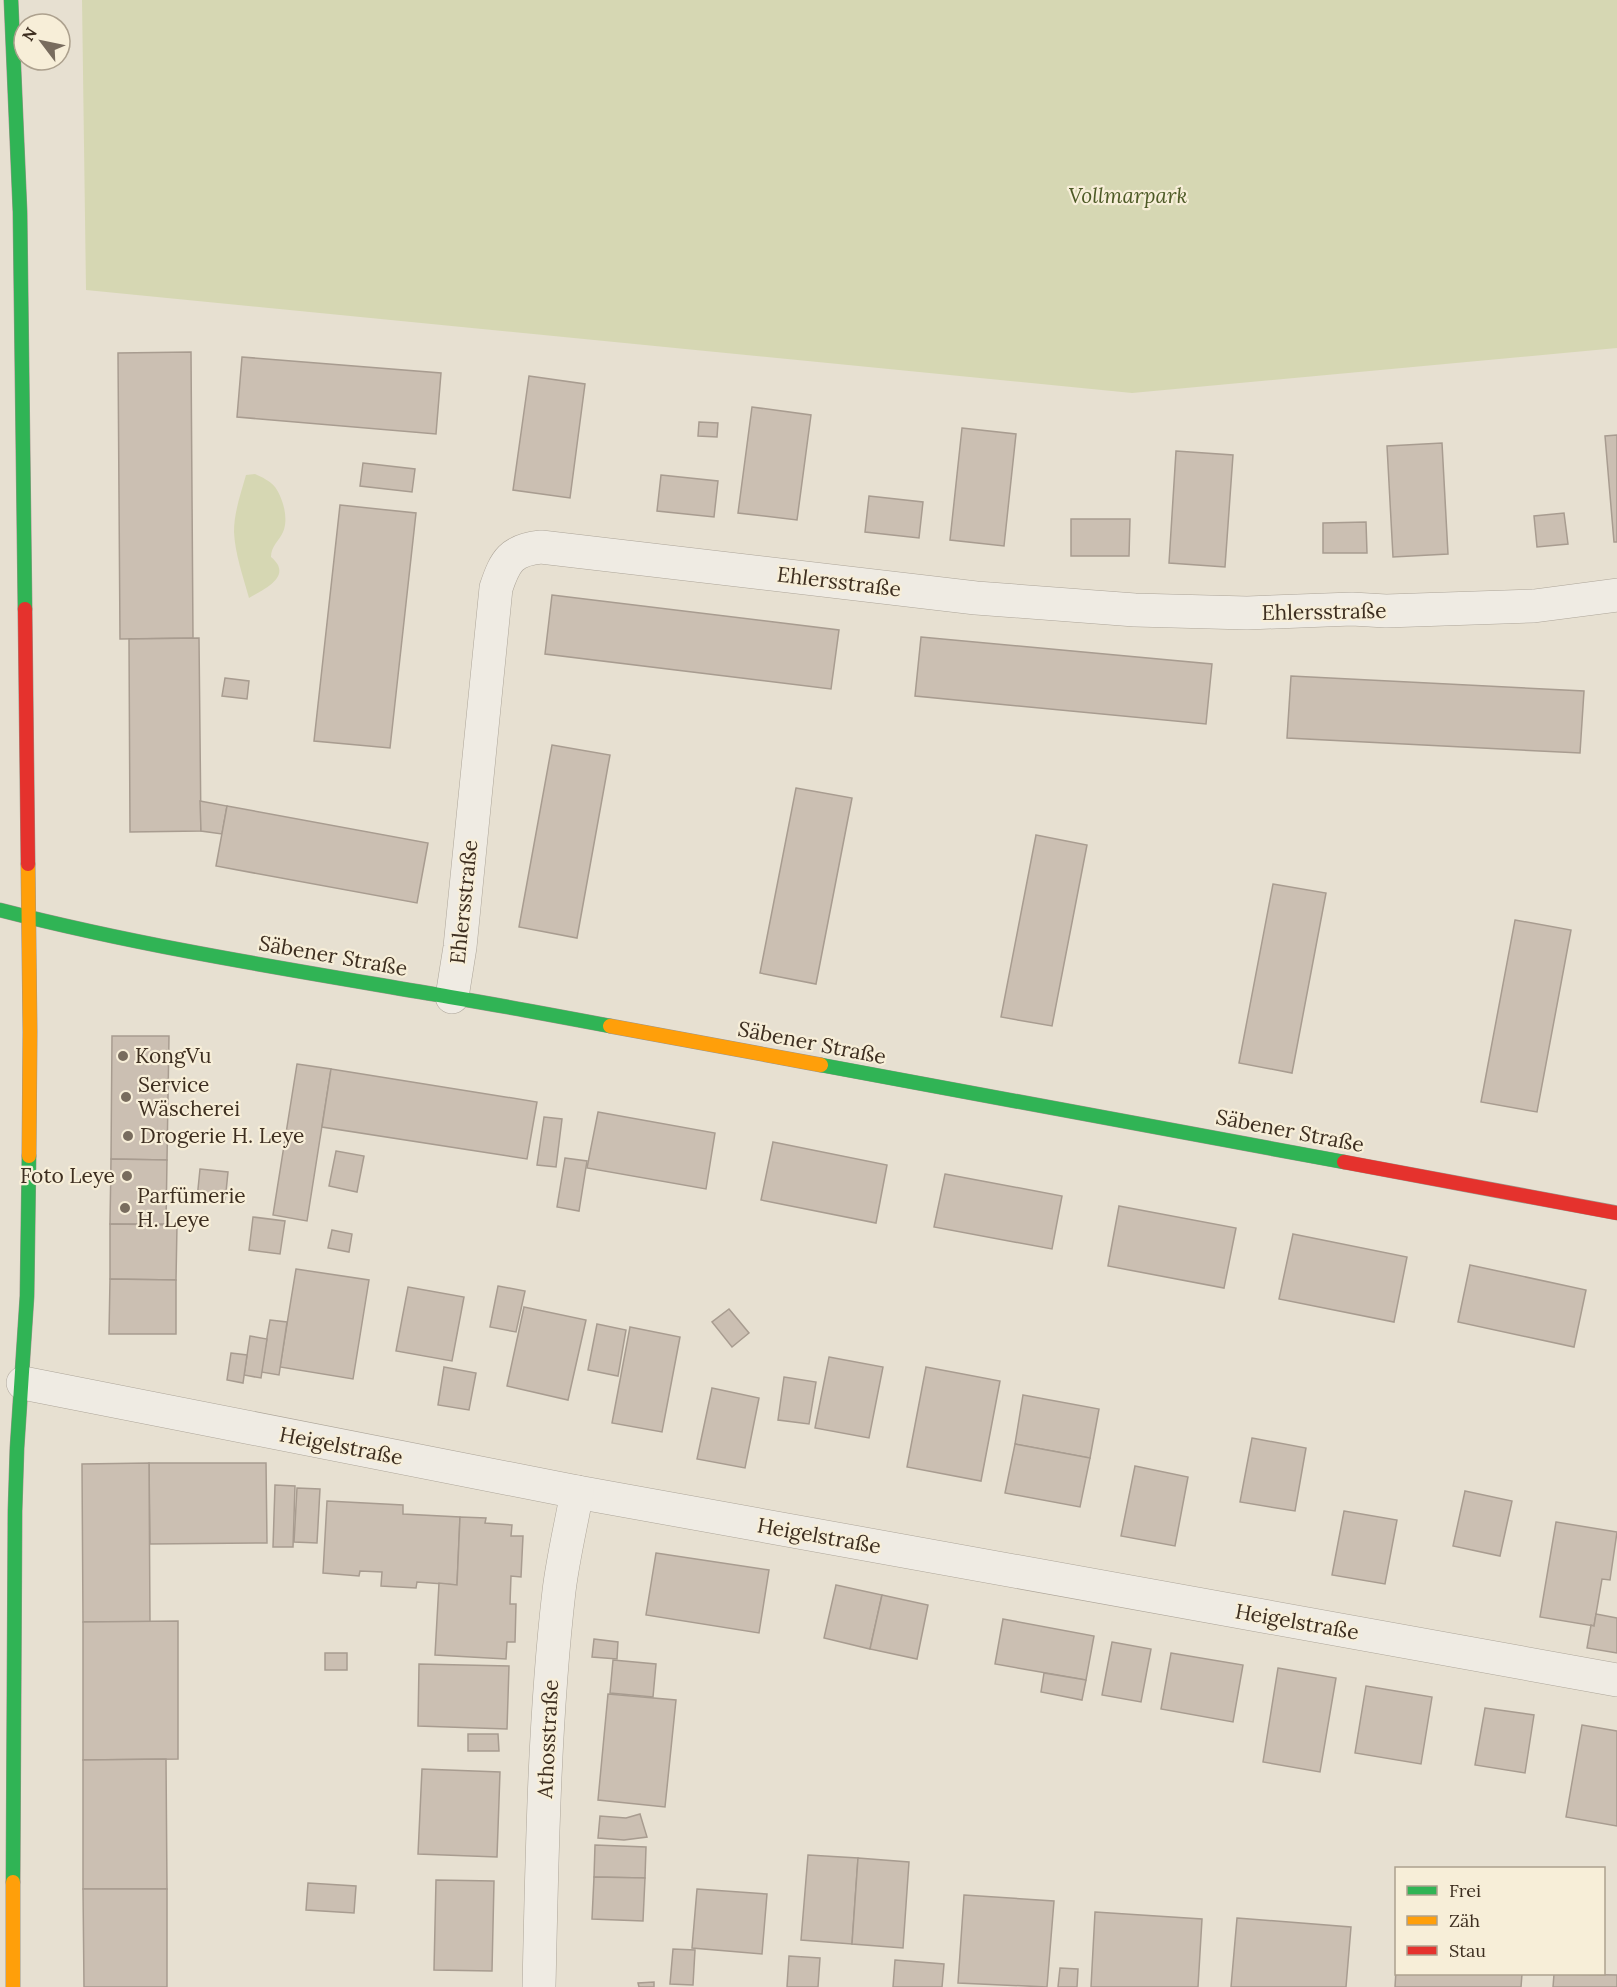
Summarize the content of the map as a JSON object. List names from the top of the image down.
{
  "streets": {
    "street": [
      "Ehlersstraße",
      "Säbener Straße",
      "Heigelstraße",
      "Athosstraße"
    ]
  },
  "crossings": [
    ["Ehlersstraße", "Säbener Straße"],
    ["Heigelstraße", "Athosstraße"]
  ],
  "parks": ["Vollmarpark"],
  "places": [
    "KongVu",
    "Service Wäscherei",
    "Drogerie H. Leye",
    "Foto Leye",
    "Parfümerie H. Leye"
  ],
  "legend": ["Frei", "Zäh", "Stau"],
  "north": "top left"
}
